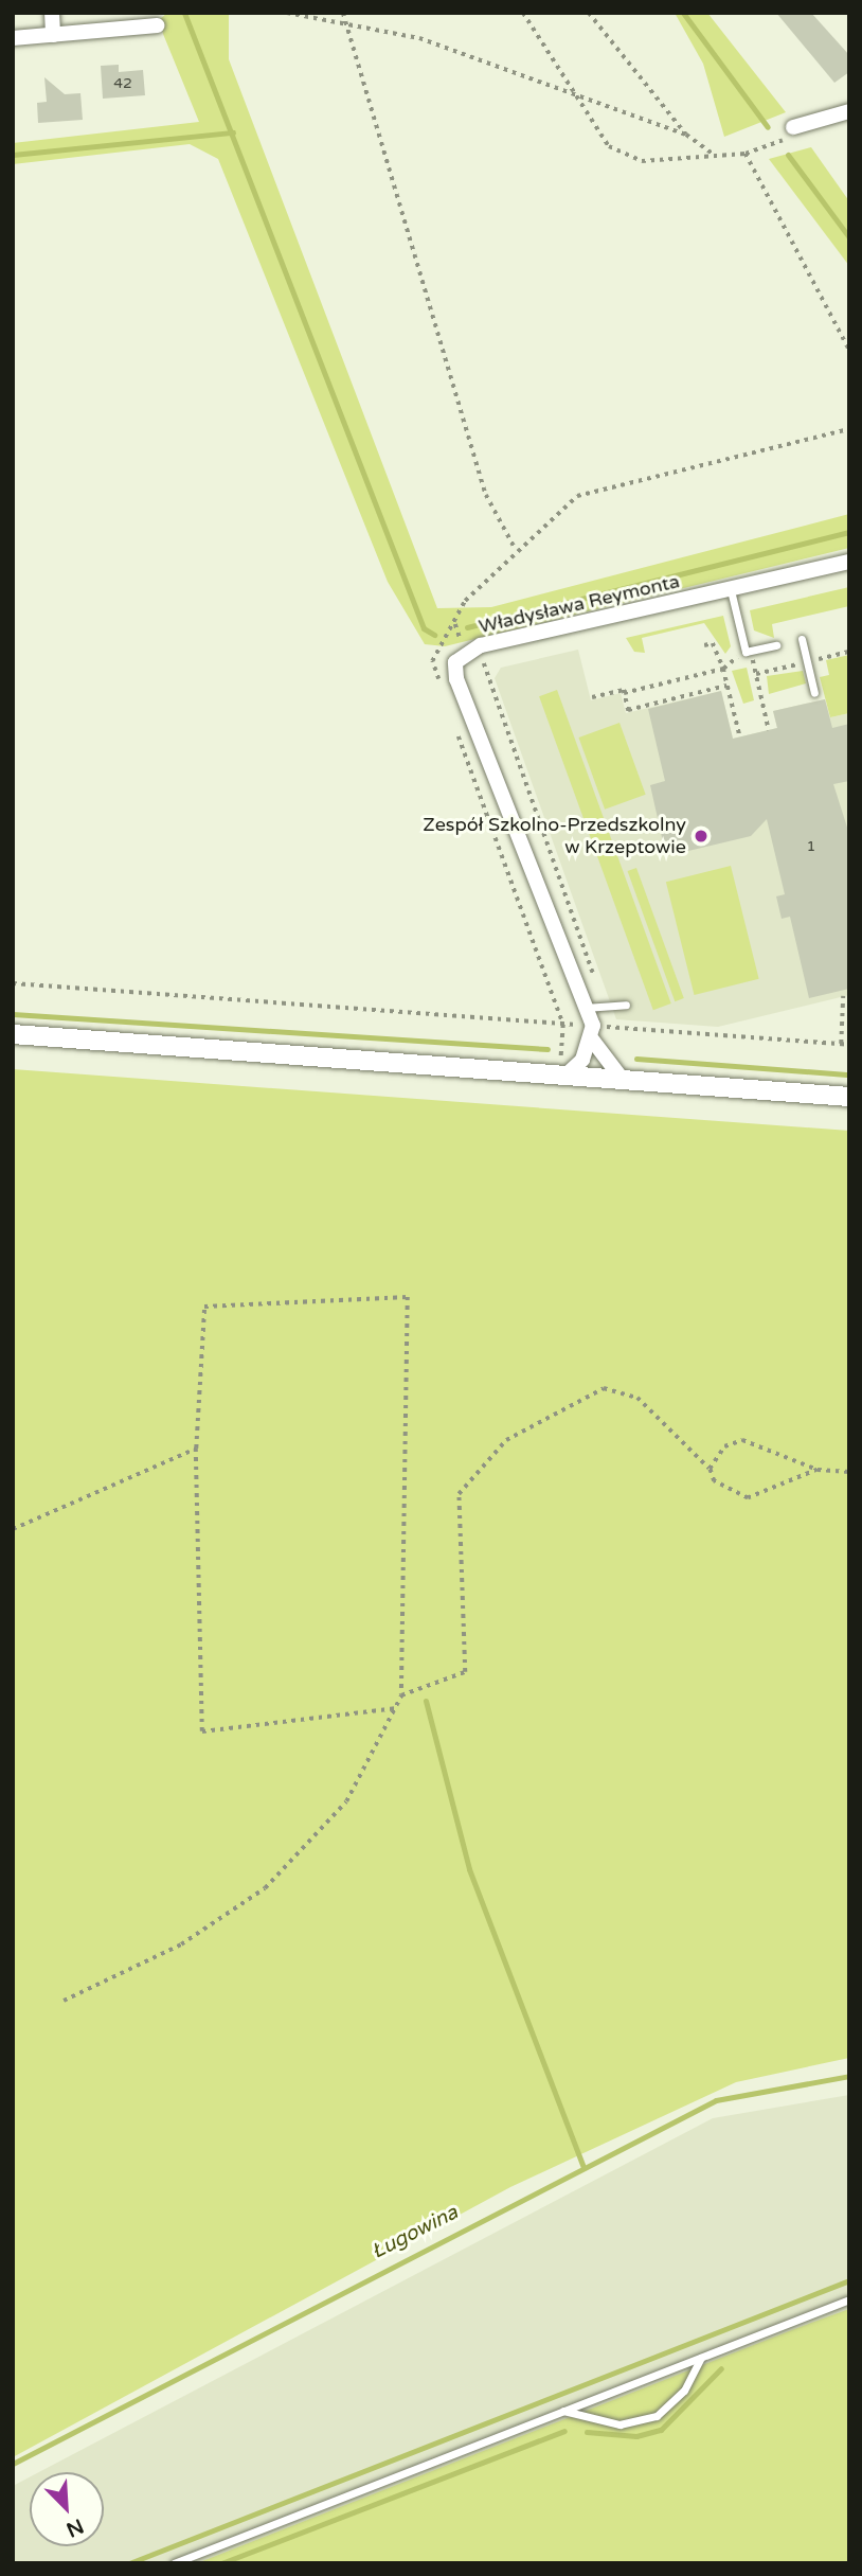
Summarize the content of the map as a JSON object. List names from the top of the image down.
{
  "streets": {
    "street": ["Władysława Reymonta"]
  },
  "water": ["Ługowina"],
  "places": ["Zespół Szkolno-Przedszkolny w Krzeptowie"],
  "house_numbers": ["42", "1"],
  "north": "bottom right"
}
